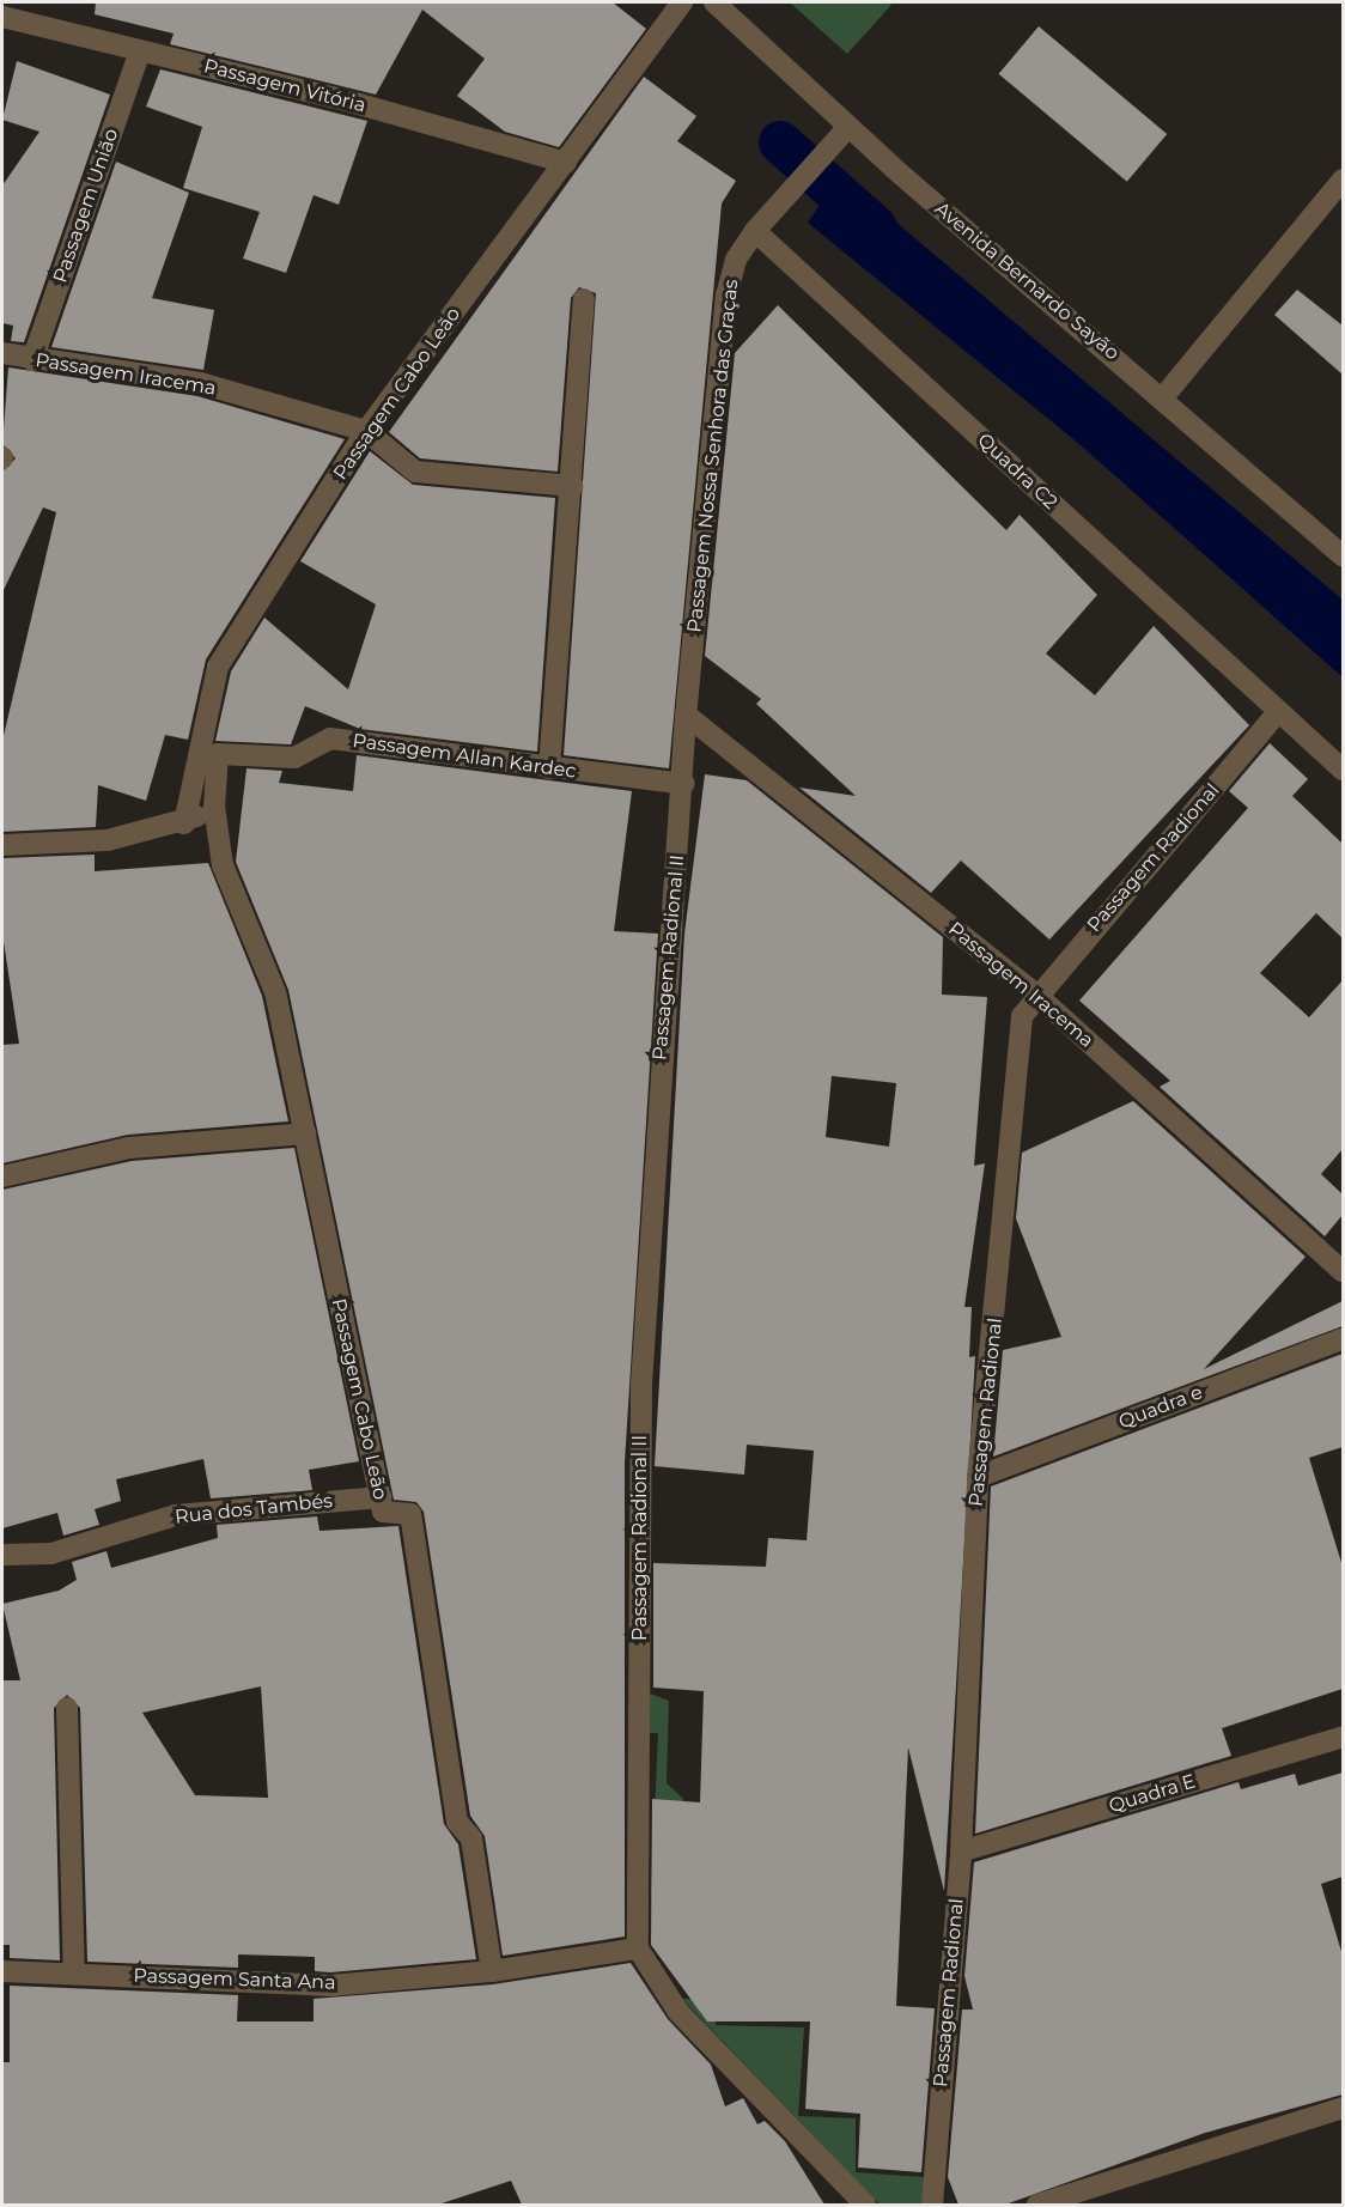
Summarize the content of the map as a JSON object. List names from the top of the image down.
{
  "streets": {
    "street": [
      "Passagem Vitória",
      "Passagem União",
      "Avenida Bernardo Sayão",
      "Passagem Iracema",
      "Passagem Cabo Leão",
      "Passagem Nossa Senhora das Graças",
      "Quadra C2",
      "Passagem Allan Kardec",
      "Passagem Radional",
      "Passagem Radional II",
      "Quadra e",
      "Rua dos Tambés",
      "Quadra E",
      "Passagem Santa Ana"
    ]
  },
  "crossings": [
    ["Passagem Vitória", "Passagem União"],
    ["Passagem Vitória", "Passagem Cabo Leão"],
    ["Passagem União", "Passagem Iracema"],
    ["Avenida Bernardo Sayão", "Passagem Nossa Senhora das Graças"],
    ["Passagem Iracema", "Passagem Cabo Leão"],
    ["Passagem Iracema", "Passagem Nossa Senhora das Graças"],
    ["Passagem Iracema", "Passagem Radional"],
    ["Passagem Cabo Leão", "Passagem Allan Kardec"],
    ["Passagem Cabo Leão", "Rua dos Tambés"],
    ["Passagem Cabo Leão", "Passagem Santa Ana"],
    ["Passagem Nossa Senhora das Graças", "Quadra C2"],
    ["Passagem Nossa Senhora das Graças", "Passagem Allan Kardec"],
    ["Passagem Nossa Senhora das Graças", "Passagem Radional II"],
    ["Quadra C2", "Passagem Radional"],
    ["Passagem Allan Kardec", "Passagem Radional II"],
    ["Passagem Radional", "Quadra e"],
    ["Passagem Radional", "Quadra E"],
    ["Passagem Radional II", "Passagem Santa Ana"]
  ]
}
